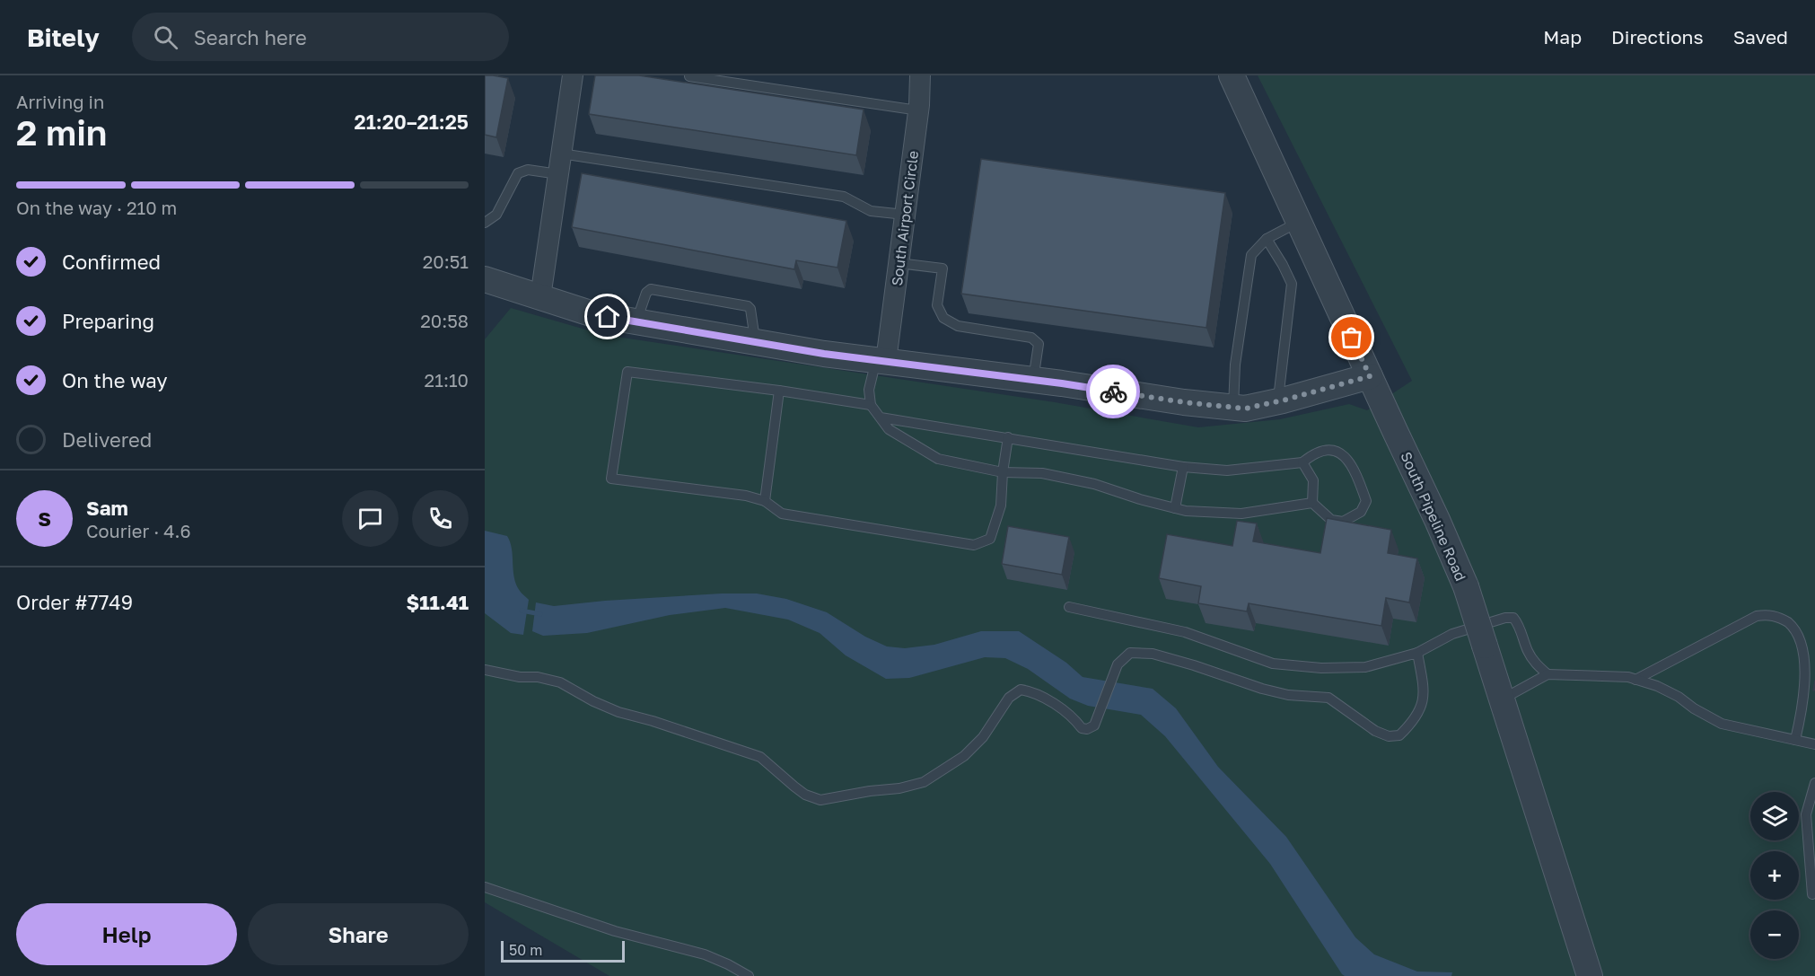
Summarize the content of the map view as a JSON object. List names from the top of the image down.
{
  "streets": {
    "street": ["South Airport Circle", "South Pipeline Road"]
  },
  "scale_bar": "50 m",
  "page": {
    "header": "Bitely",
    "search": "Search here",
    "nav": ["Map", "Directions", "Saved"],
    "heading": ["2 min", "Arriving in", "21:20–21:25"],
    "panel": [
      "Sam",
      "Courier · 4.6",
      "Order #7749",
      "$11.41"
    ],
    "bar": "On the way · 210 m",
    "list": [
      ["Confirmed", "20:51"],
      ["Preparing", "20:58"],
      ["On the way", "21:10"],
      "Delivered"
    ],
    "round": "S",
    "map_buttons": ["+", "−"],
    "buttons": ["Help", "Share"],
    "scale": "50 m"
  }
}
